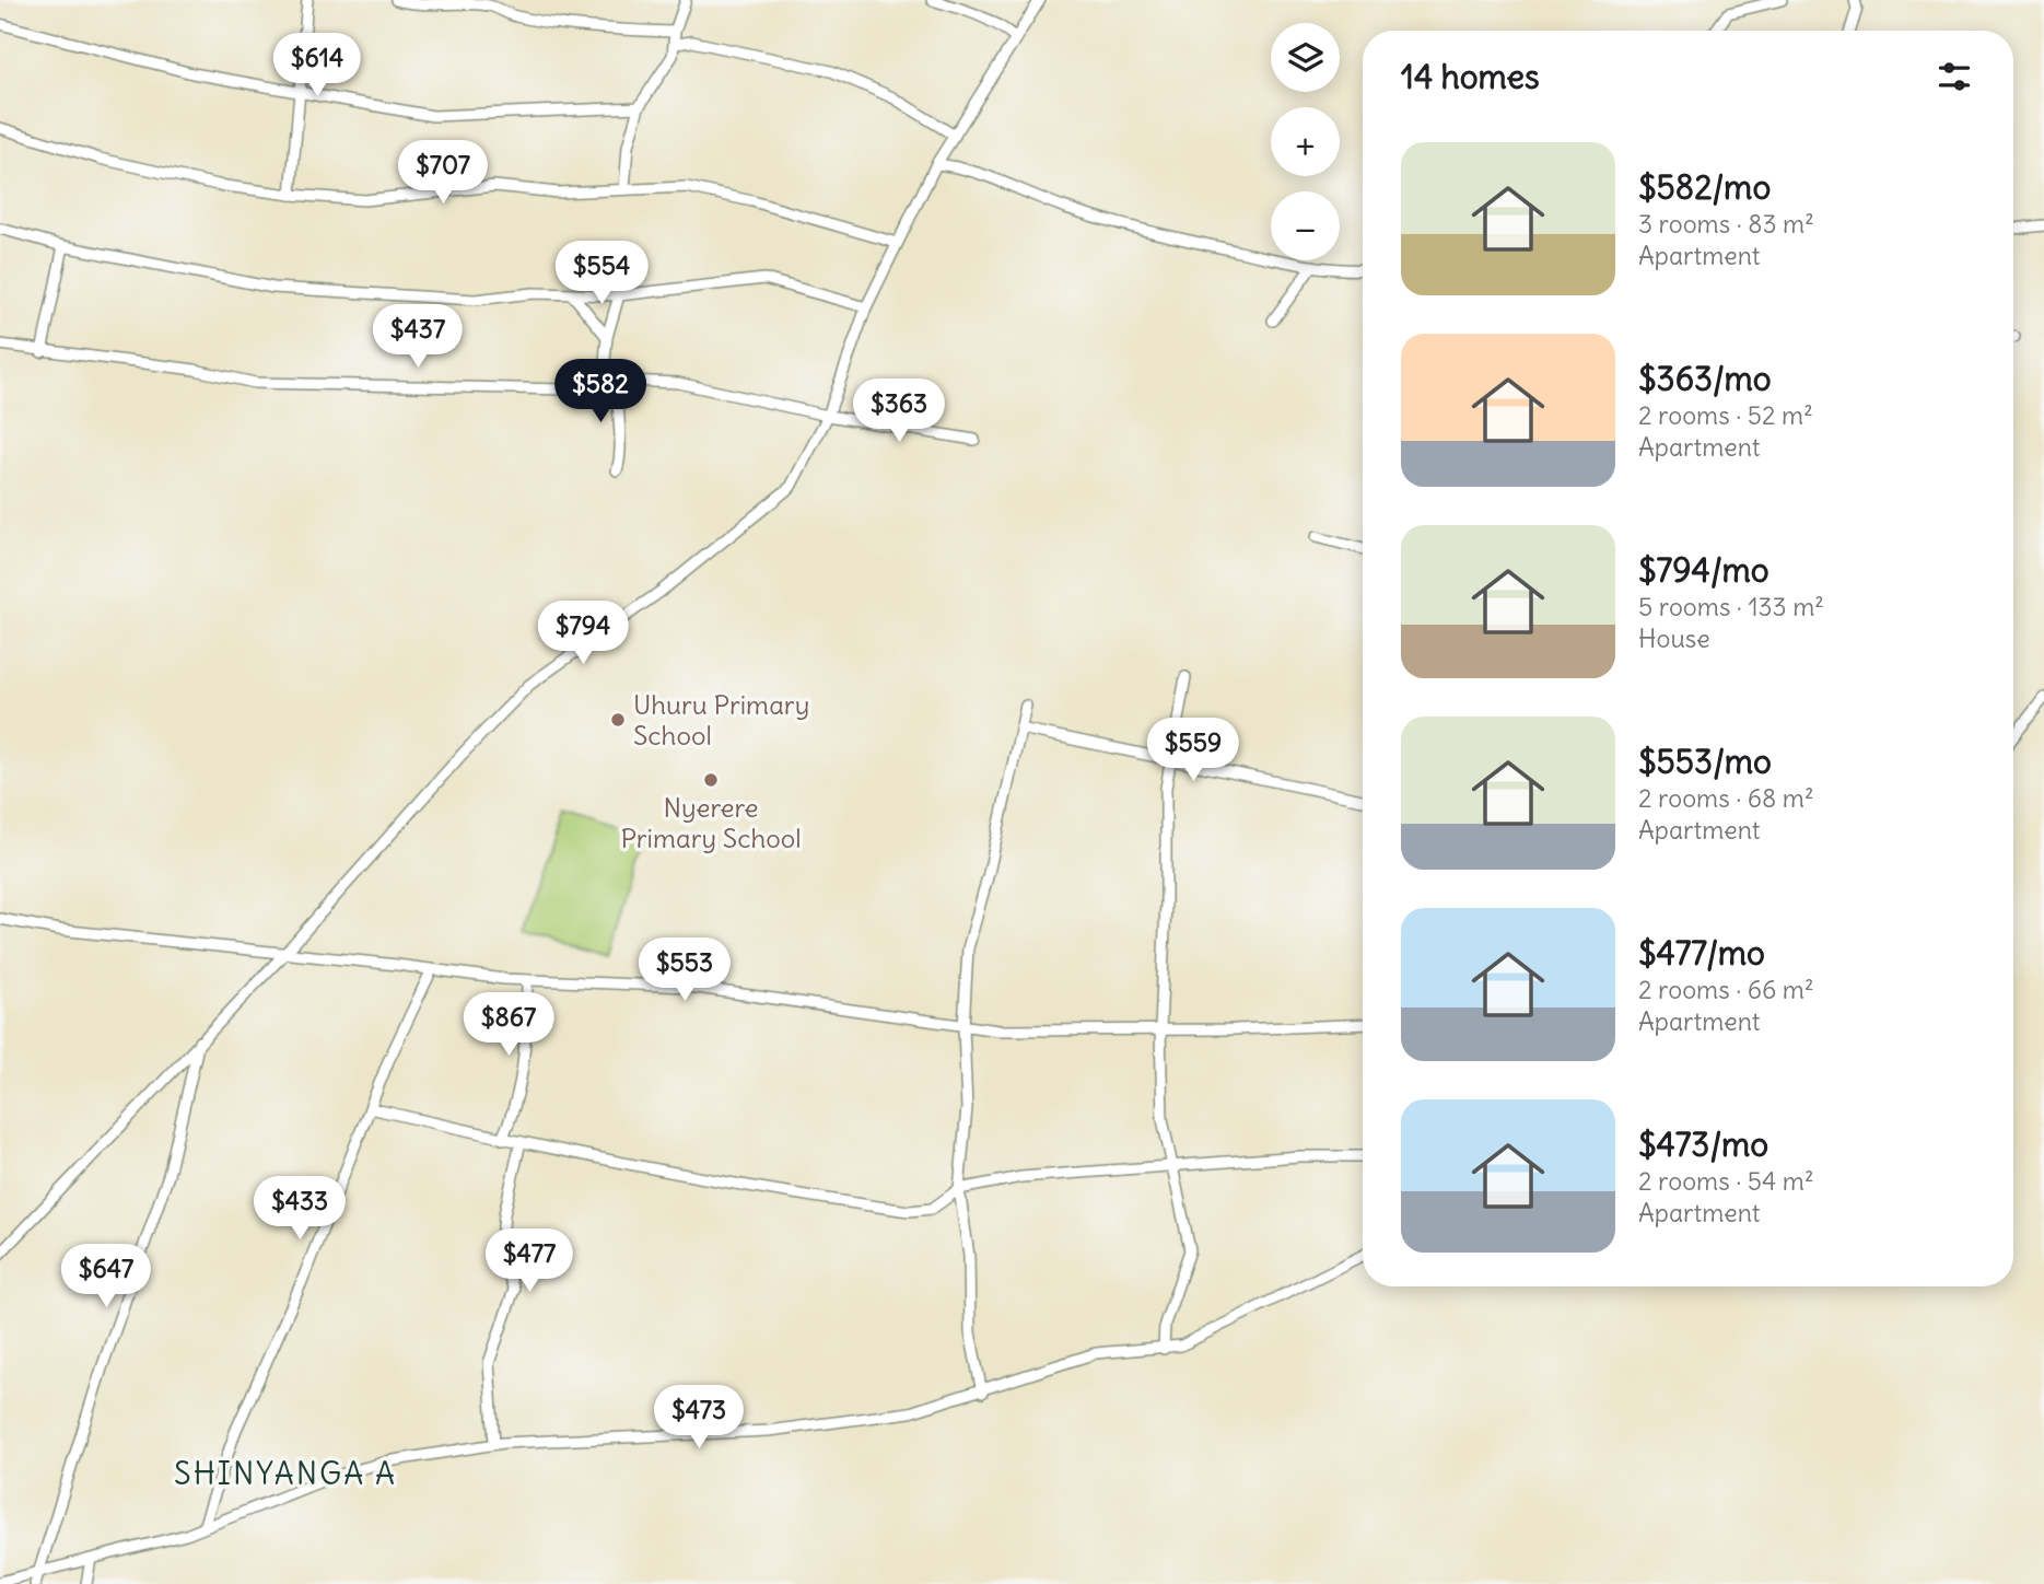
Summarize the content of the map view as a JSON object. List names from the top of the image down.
{
  "districts": ["SHINYANGA A"],
  "places": ["Uhuru Primary School", "Nyerere Primary School"],
  "page": {
    "map_buttons": ["+", "−"],
    "heading": "14 homes",
    "price": [
      "$614",
      "$707",
      "$554",
      "$437",
      "$582",
      "$363",
      "$794",
      "$559",
      "$553",
      "$867",
      "$433",
      "$477",
      "$647",
      "$473"
    ],
    "list": [
      {
        "name": "$582/mo",
        "note": "3 rooms · 83 m² · Apartment"
      },
      {
        "name": "$363/mo",
        "note": "2 rooms · 52 m² · Apartment"
      },
      {
        "name": "$794/mo",
        "note": "5 rooms · 133 m² · House"
      },
      {
        "name": "$553/mo",
        "note": "2 rooms · 68 m² · Apartment"
      },
      {
        "name": "$477/mo",
        "note": "2 rooms · 66 m² · Apartment"
      },
      {
        "name": "$473/mo",
        "note": "2 rooms · 54 m² · Apartment"
      }
    ]
  }
}
